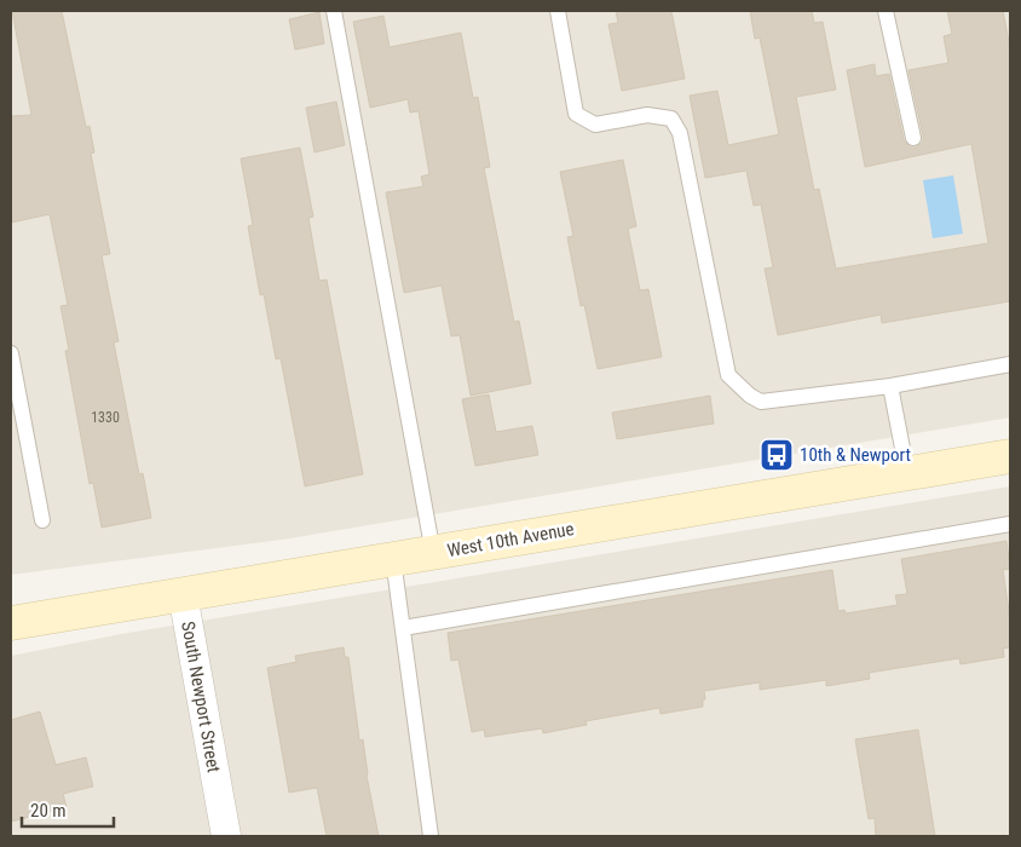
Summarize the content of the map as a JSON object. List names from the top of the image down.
{
  "streets": {
    "main road": ["West 10th Avenue"],
    "street": ["South Newport Street"]
  },
  "crossings": [
    ["West 10th Avenue", "South Newport Street"]
  ],
  "places": {
    "bus stop": ["10th & Newport"]
  },
  "house_numbers": ["1330"],
  "scale_bar": "20 m"
}
